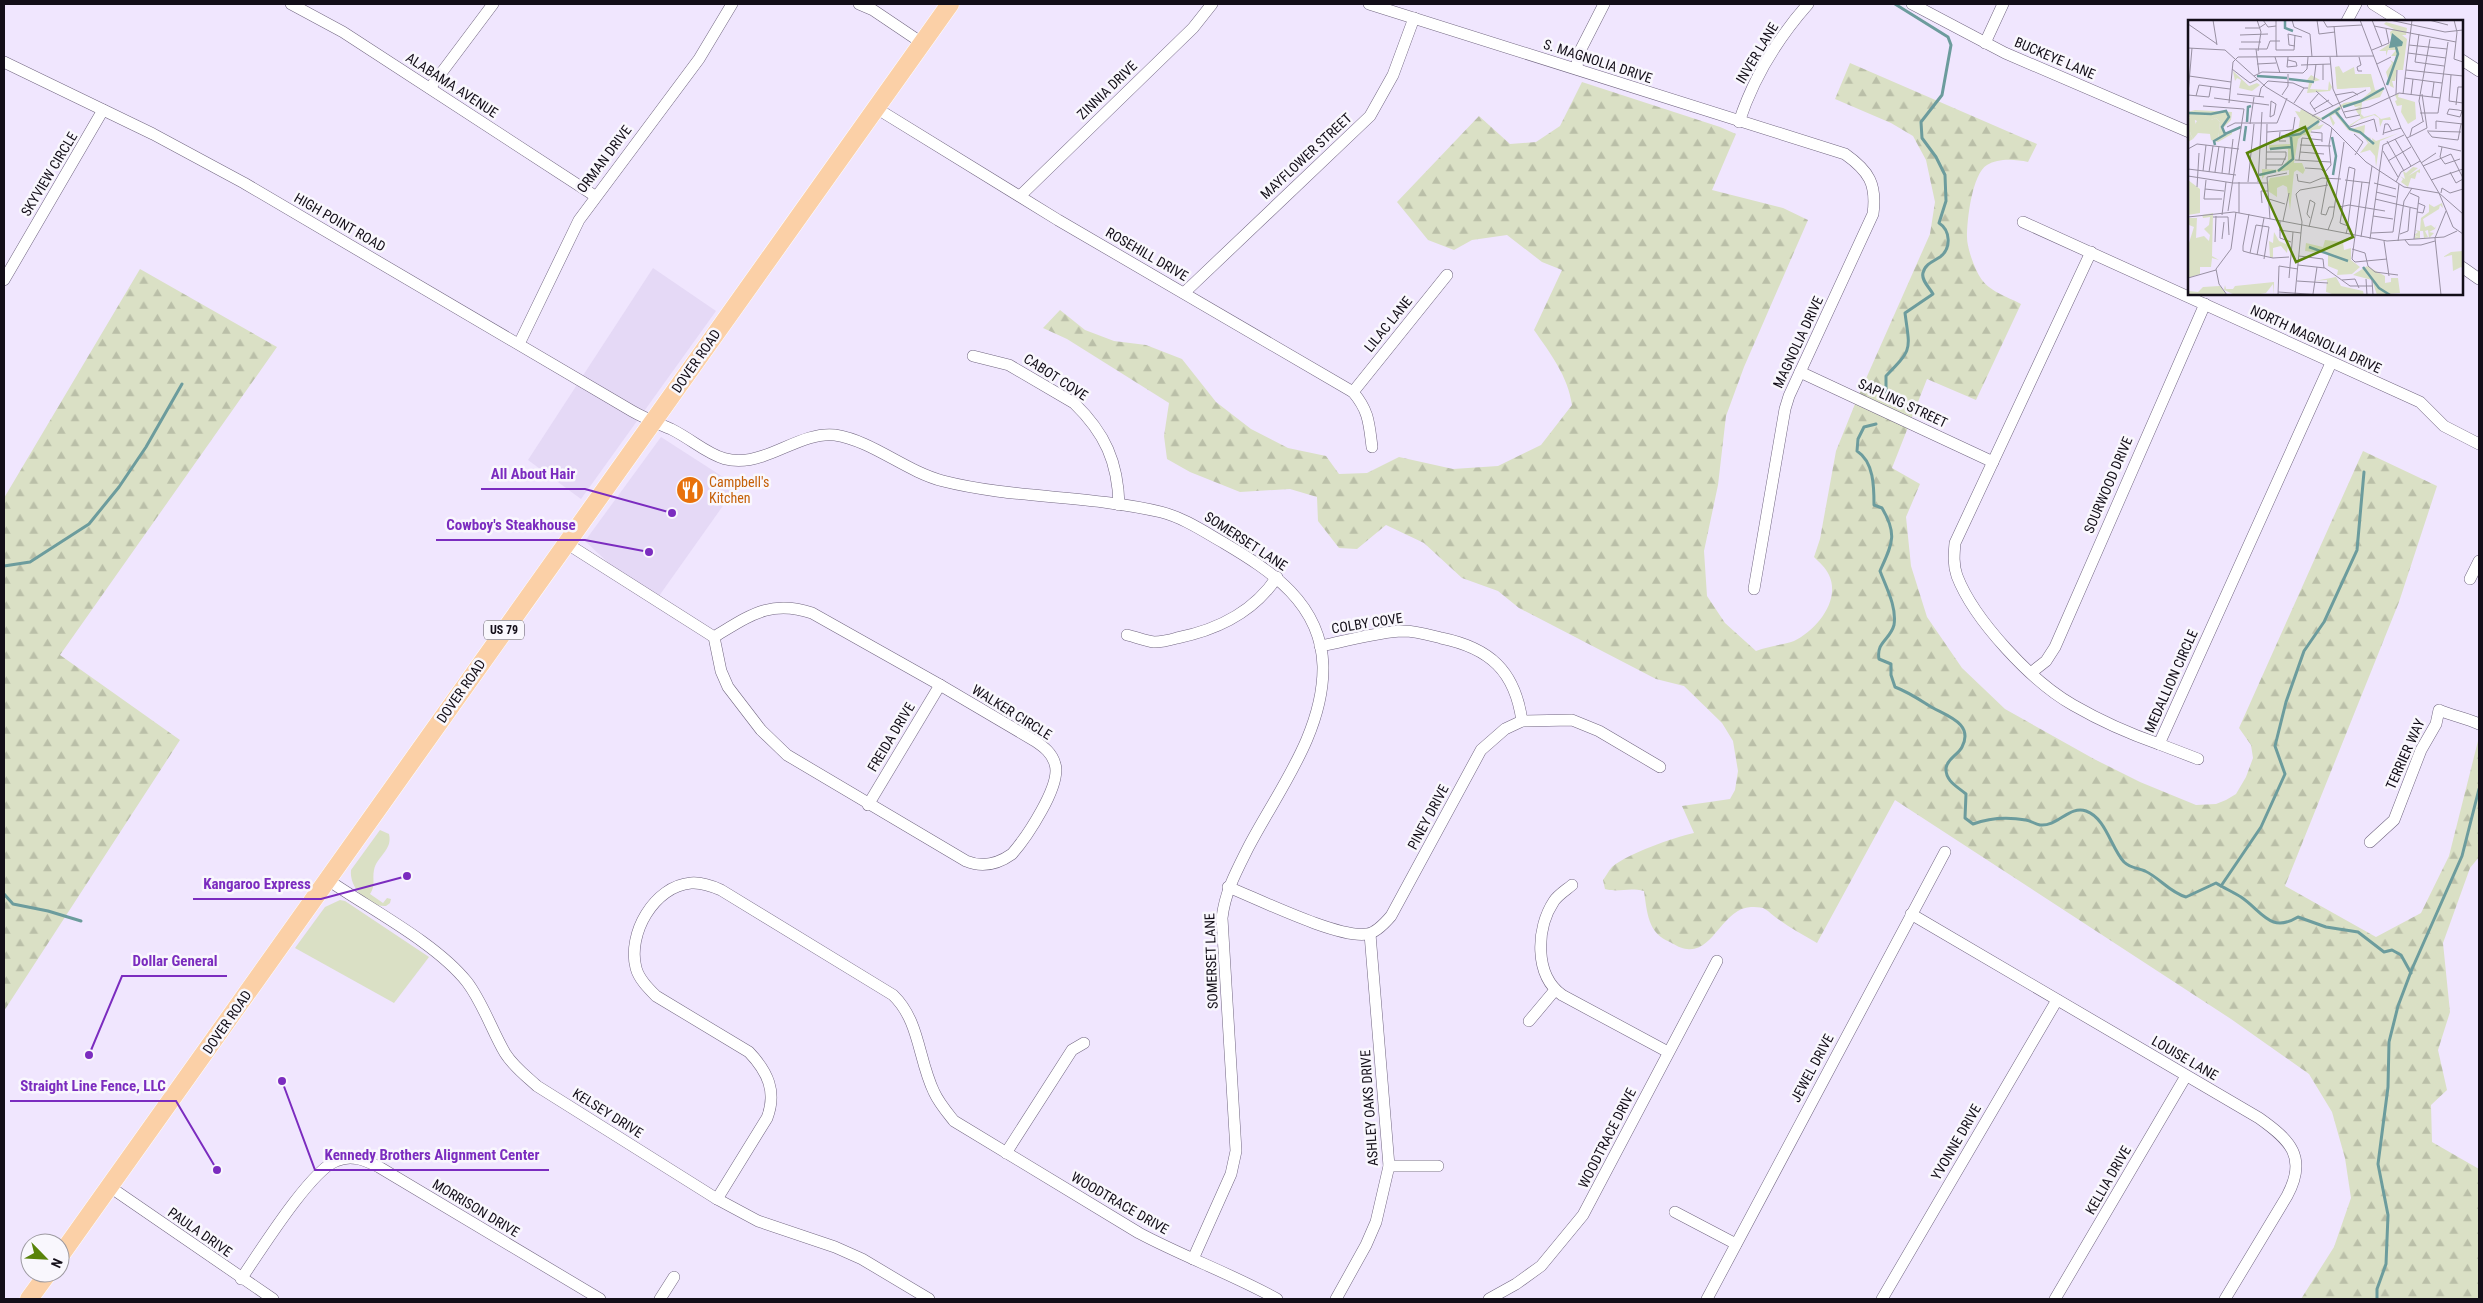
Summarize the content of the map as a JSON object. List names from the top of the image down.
{
  "streets": {
    "main road": ["DOVER ROAD", "US 79"],
    "street": [
      "INVER LANE",
      "BUCKEYE LANE",
      "S. MAGNOLIA DRIVE",
      "ALABAMA AVENUE",
      "ZINNIA DRIVE",
      "MAYFLOWER STREET",
      "ORMAN DRIVE",
      "SKYVIEW CIRCLE",
      "HIGH POINT ROAD",
      "ROSEHILL DRIVE",
      "LILAC LANE",
      "NORTH MAGNOLIA DRIVE",
      "MAGNOLIA DRIVE",
      "CABOT COVE",
      "SAPLING STREET",
      "SOURWOOD DRIVE",
      "SOMERSET LANE",
      "COLBY COVE",
      "MEDALLION CIRCLE",
      "WALKER CIRCLE",
      "FREIDA DRIVE",
      "TERRIER WAY",
      "PINEY DRIVE",
      "LOUISE LANE",
      "JEWEL DRIVE",
      "ASHLEY OAKS DRIVE",
      "KELSEY DRIVE",
      "WOODTRACE DRIVE",
      "YVONNE DRIVE",
      "KELLIA DRIVE",
      "MORRISON DRIVE",
      "PAULA DRIVE"
    ]
  },
  "crossings": [
    ["INVER LANE", "S. MAGNOLIA DRIVE"],
    ["S. MAGNOLIA DRIVE", "MAYFLOWER STREET"],
    ["S. MAGNOLIA DRIVE", "MAGNOLIA DRIVE"],
    ["ALABAMA AVENUE", "ORMAN DRIVE"],
    ["ZINNIA DRIVE", "ROSEHILL DRIVE"],
    ["MAYFLOWER STREET", "ROSEHILL DRIVE"],
    ["ORMAN DRIVE", "HIGH POINT ROAD"],
    ["SKYVIEW CIRCLE", "HIGH POINT ROAD"],
    ["HIGH POINT ROAD", "DOVER ROAD"],
    ["HIGH POINT ROAD", "SOMERSET LANE"],
    ["ROSEHILL DRIVE", "LILAC LANE"],
    ["ROSEHILL DRIVE", "DOVER ROAD"],
    ["NORTH MAGNOLIA DRIVE", "SOURWOOD DRIVE"],
    ["NORTH MAGNOLIA DRIVE", "MEDALLION CIRCLE"],
    ["MAGNOLIA DRIVE", "SAPLING STREET"],
    ["DOVER ROAD", "SOMERSET LANE"],
    ["DOVER ROAD", "KELSEY DRIVE"],
    ["DOVER ROAD", "PAULA DRIVE"],
    ["CABOT COVE", "SOMERSET LANE"],
    ["SAPLING STREET", "MEDALLION CIRCLE"],
    ["SOURWOOD DRIVE", "MEDALLION CIRCLE"],
    ["SOMERSET LANE", "COLBY COVE"],
    ["SOMERSET LANE", "WOODTRACE DRIVE"],
    ["COLBY COVE", "PINEY DRIVE"],
    ["WALKER CIRCLE", "FREIDA DRIVE"],
    ["PINEY DRIVE", "ASHLEY OAKS DRIVE"],
    ["LOUISE LANE", "JEWEL DRIVE"],
    ["LOUISE LANE", "YVONNE DRIVE"],
    ["LOUISE LANE", "KELLIA DRIVE"],
    ["KELSEY DRIVE", "WOODTRACE DRIVE"],
    ["MORRISON DRIVE", "PAULA DRIVE"]
  ],
  "places": {
    "restaurant": ["Campbell's Kitchen"],
    "other": [
      "All About Hair",
      "Cowboy's Steakhouse",
      "Kangaroo Express",
      "Dollar General",
      "Kennedy Brothers Alignment Center",
      "Straight Line Fence, LLC"
    ]
  },
  "north": "bottom right"
}
